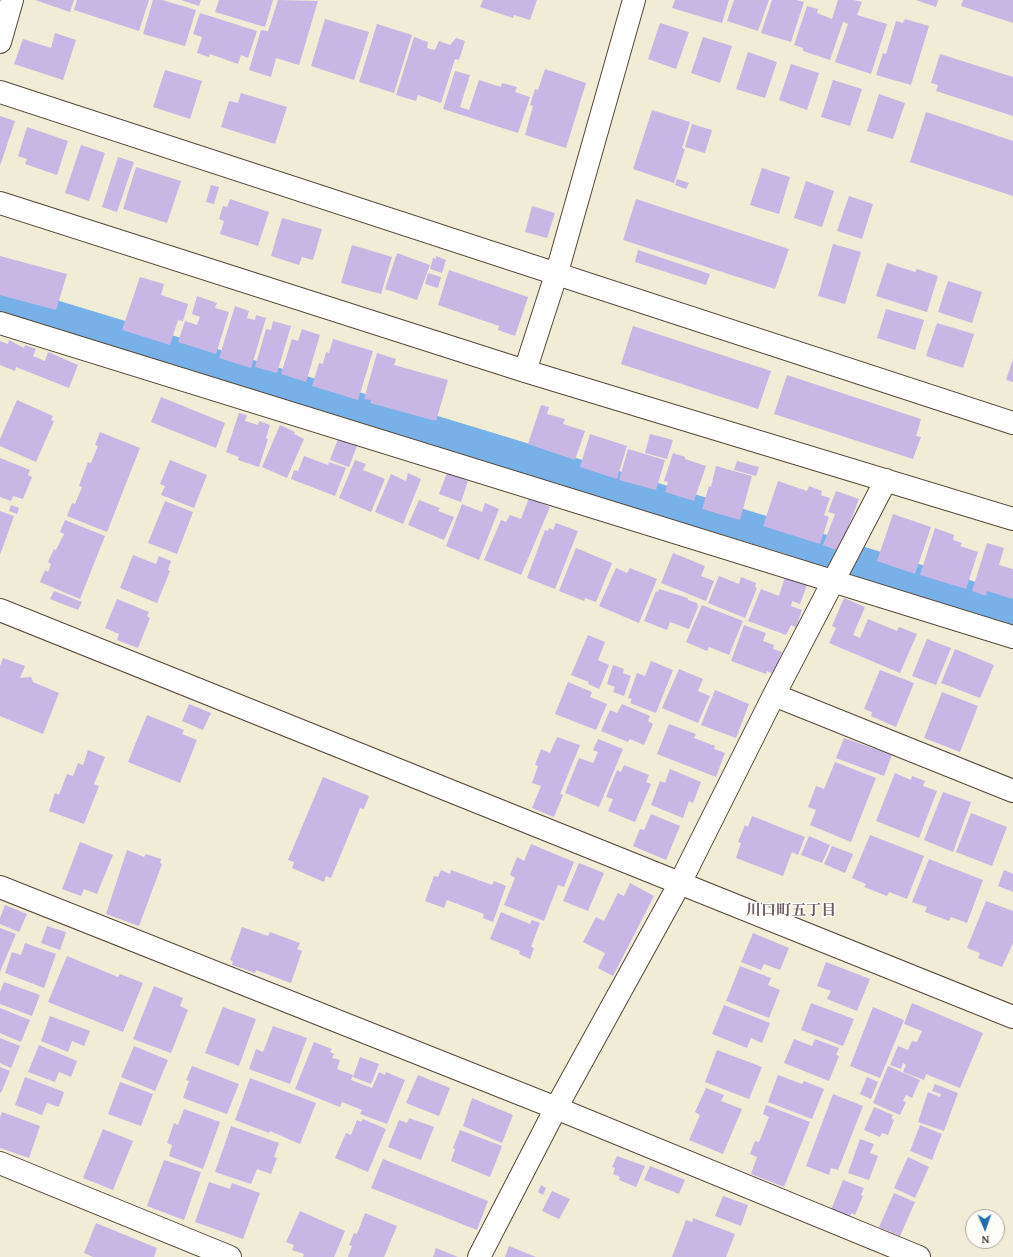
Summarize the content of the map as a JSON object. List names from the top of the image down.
{
  "districts": ["川口町五丁目"],
  "north": "bottom"
}
